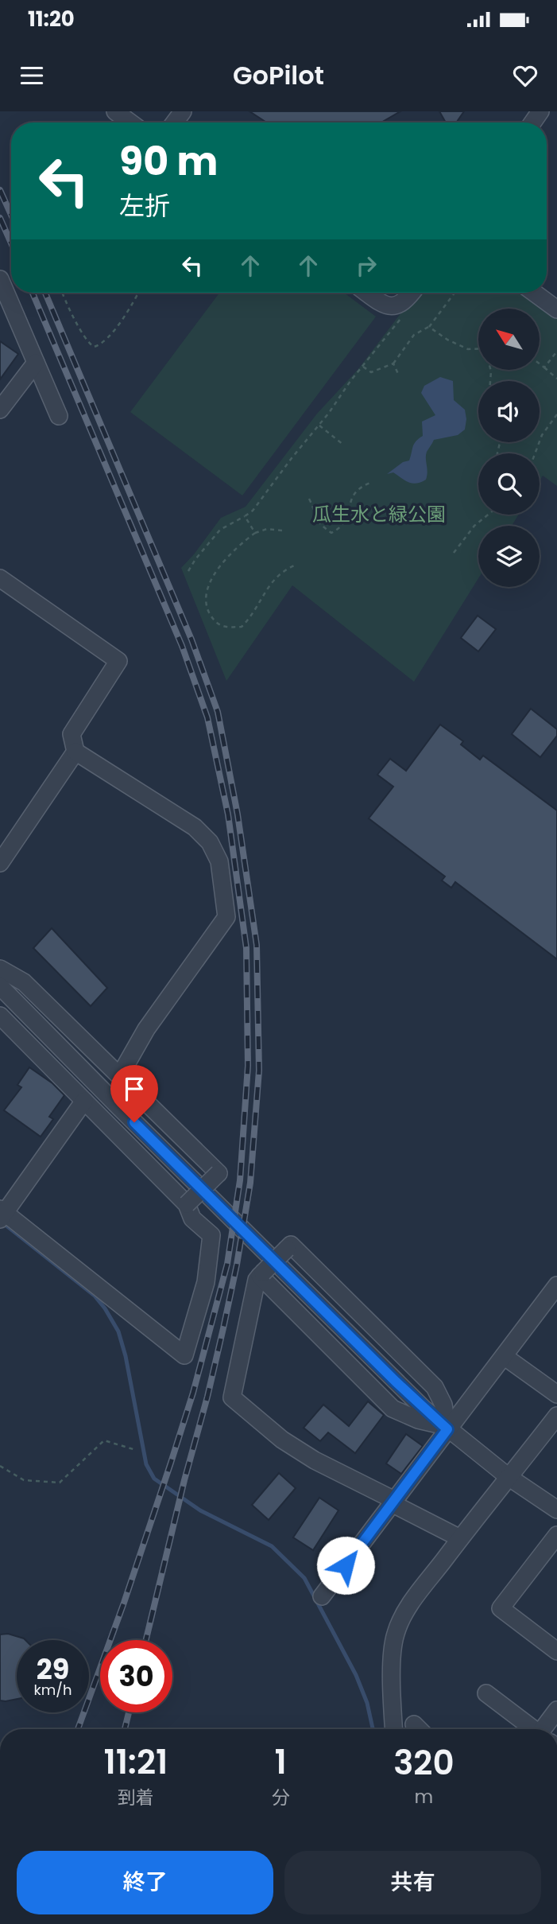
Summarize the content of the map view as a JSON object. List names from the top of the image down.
{
  "parks": ["瓜生水と緑公園"],
  "north": "top left",
  "page": {
    "status": "11:20",
    "header": "GoPilot",
    "turn": ["90 m", "左折"],
    "speed": "29 km/h",
    "limit": "30",
    "eta": [
      "11:21",
      "到着",
      "1",
      "分",
      "320",
      "m"
    ],
    "buttons": ["終了", "共有"]
  }
}
